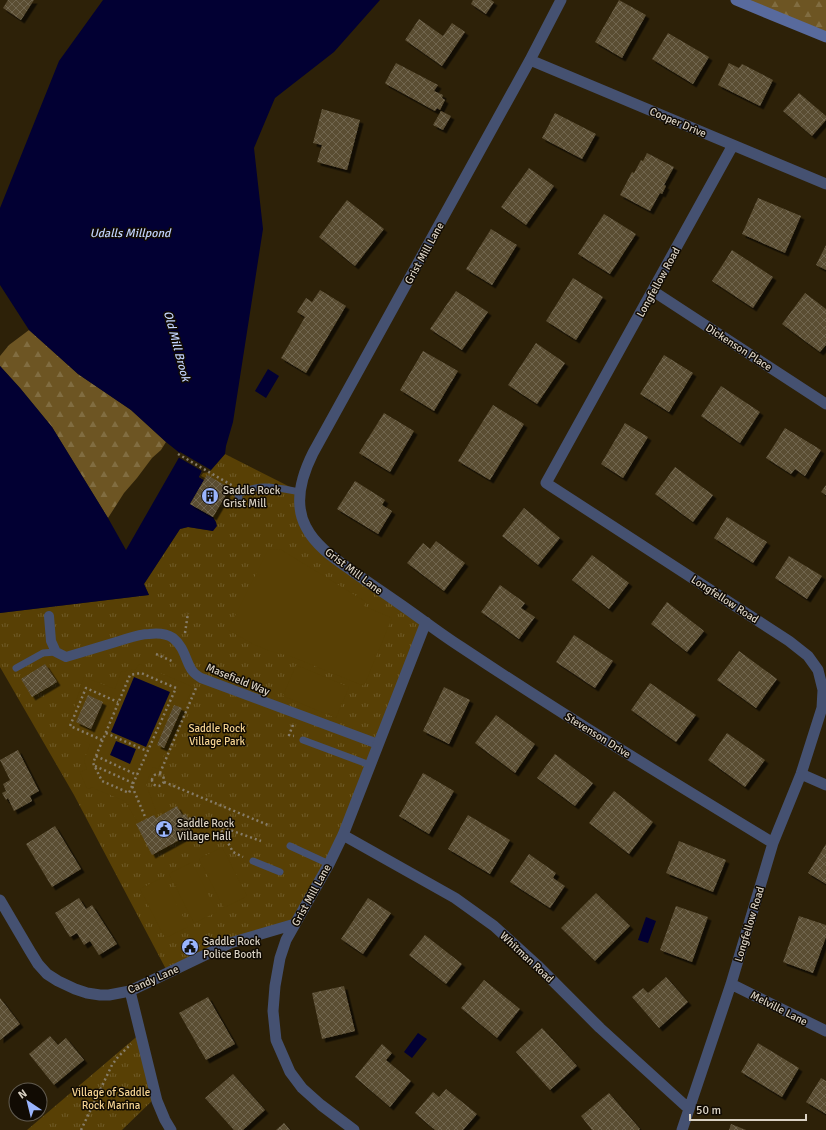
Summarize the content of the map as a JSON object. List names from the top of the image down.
{
  "streets": {
    "street": [
      "Cooper Drive",
      "Grist Mill Lane",
      "Longfellow Road",
      "Dickenson Place",
      "Masefield Way",
      "Stevenson Drive",
      "Whitman Road",
      "Candy Lane",
      "Melville Lane"
    ]
  },
  "crossings": [
    ["Cooper Drive", "Grist Mill Lane"],
    ["Cooper Drive", "Longfellow Road"],
    ["Grist Mill Lane", "Masefield Way"],
    ["Grist Mill Lane", "Stevenson Drive"],
    ["Grist Mill Lane", "Whitman Road"],
    ["Grist Mill Lane", "Candy Lane"],
    ["Longfellow Road", "Dickenson Place"],
    ["Longfellow Road", "Stevenson Drive"],
    ["Longfellow Road", "Whitman Road"],
    ["Longfellow Road", "Melville Lane"]
  ],
  "water": ["Udalls Millpond", "Old Mill Brook"],
  "parks": ["Saddle Rock Village Park", "Village of Saddle Rock Marina"],
  "places": {
    "building": ["Saddle Rock Grist Mill"],
    "public building": ["Saddle Rock Village Hall", "Saddle Rock Police Booth"]
  },
  "scale_bar": "50 m",
  "north": "top left"
}
